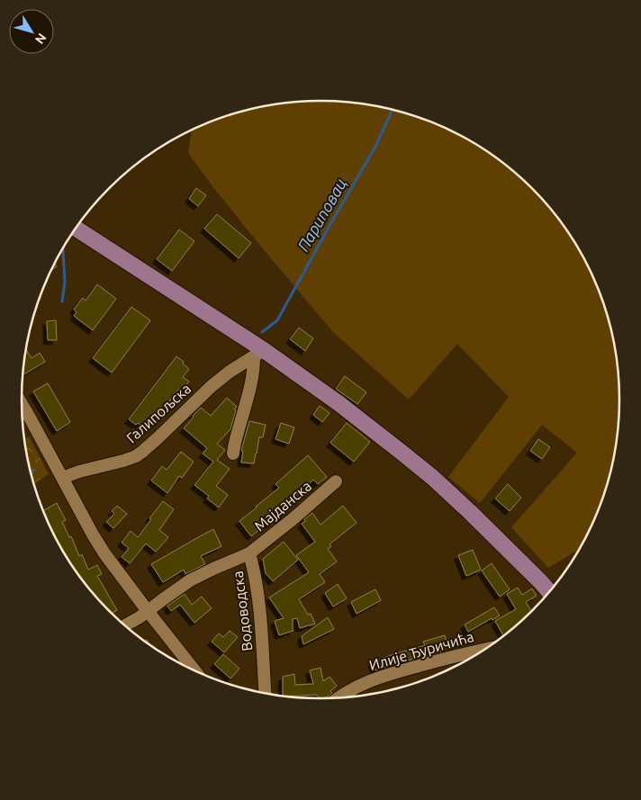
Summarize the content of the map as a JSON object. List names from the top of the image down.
{
  "streets": {
    "street": [
      "Галипољска",
      "Мајданска",
      "Водоводска",
      "Илије Ђуричића"
    ]
  },
  "crossings": [
    ["Мајданска", "Водоводска"]
  ],
  "water": ["Париповац"],
  "north": "bottom right"
}
